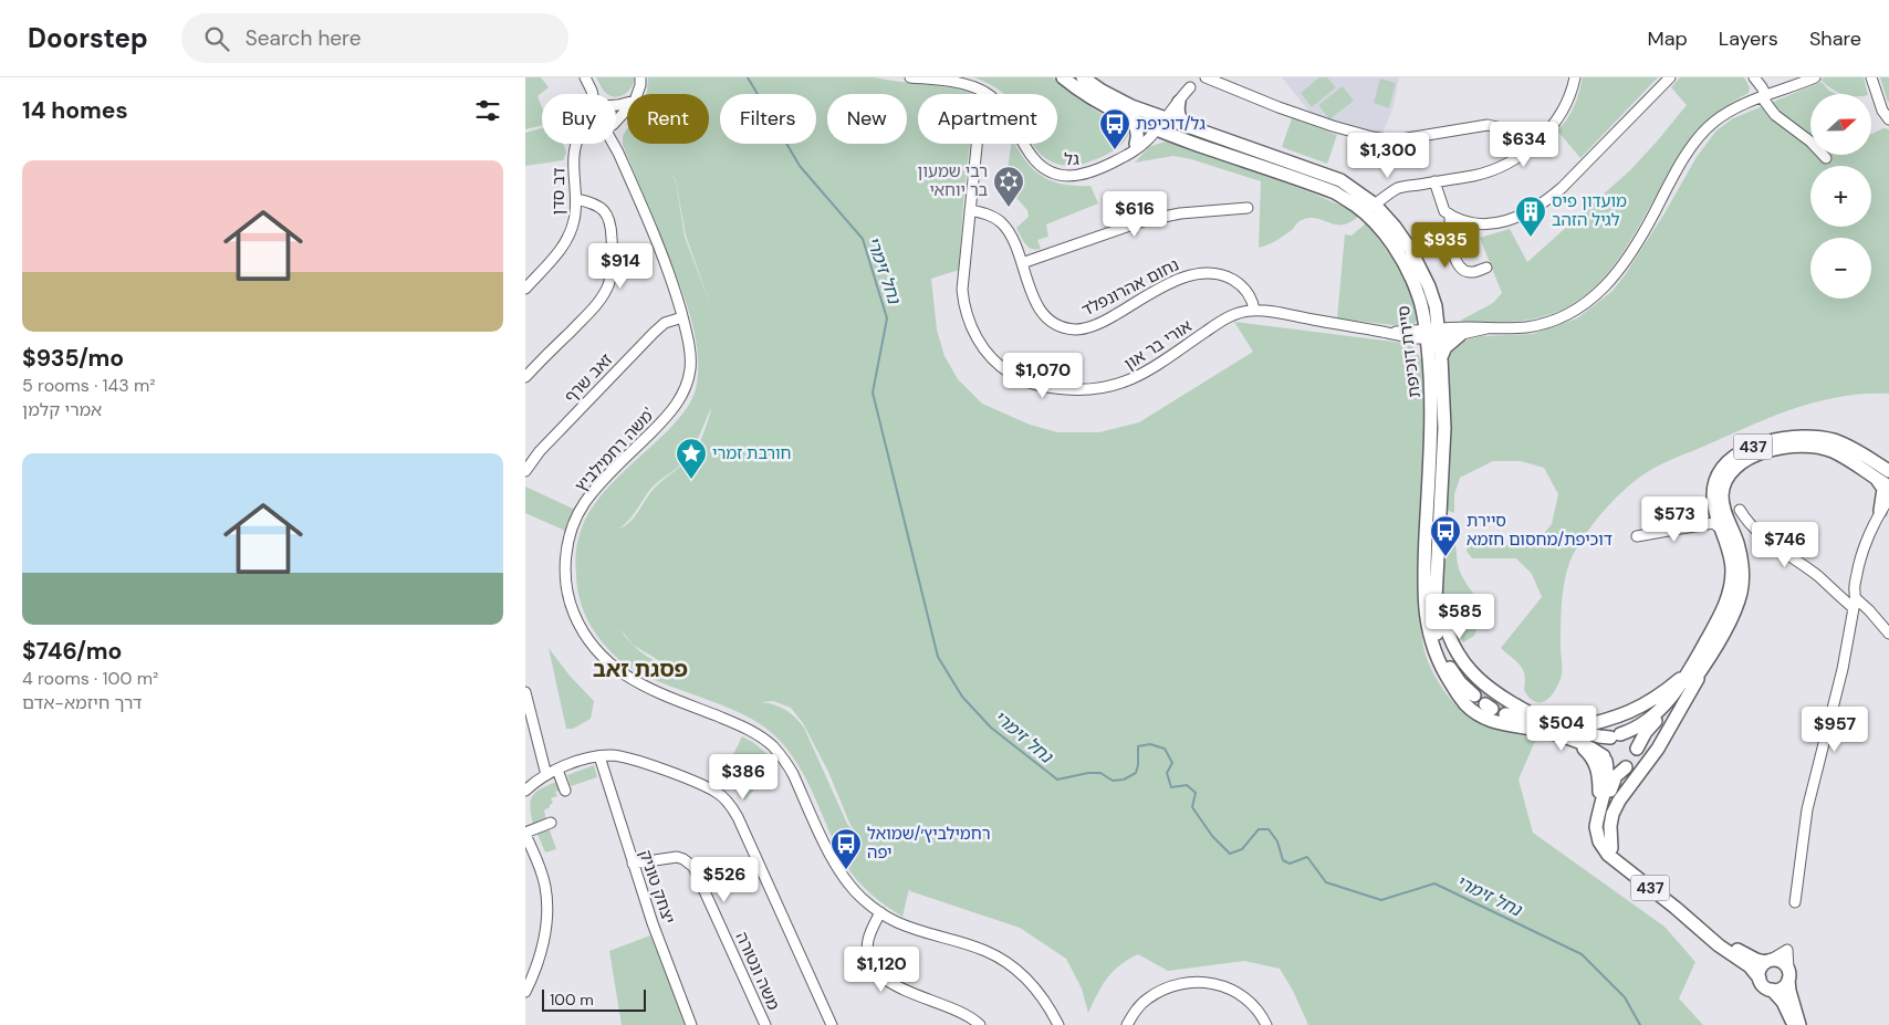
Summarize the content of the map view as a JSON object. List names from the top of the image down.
{
  "streets": {
    "main road": ["סיירת דוכיפת", "437"],
    "street": [
      "גל",
      "דב סדן",
      "נחום אהרונפלד",
      "אורי בר און",
      "זאב שרף",
      "משה רחמילביץ'",
      "יצחק טוניק",
      "משה ונטורה"
    ]
  },
  "crossings": [
    ["גל", "סיירת דוכיפת"],
    ["נחום אהרונפלד", "אורי בר און"],
    ["אורי בר און", "סיירת דוכיפת"],
    ["זאב שרף", "משה רחמילביץ'"],
    ["יצחק טוניק", "משה ונטורה"]
  ],
  "districts": ["פסגת זאב"],
  "water": ["נחל זימרי"],
  "places": {
    "bus stop": ["גל/דוכיפת", "סיירת דוכיפת/מחסום חזמא", "רחמילביץ׳/שמואל יפה"],
    "synagogue": ["רבי שמעון בר יוחאי"],
    "building": ["מועדון פיס לגיל הזהב"],
    "place": ["חורבת זמרי"]
  },
  "scale_bar": "100 m",
  "north": "right",
  "page": {
    "header": "Doorstep",
    "search": "Search here",
    "nav": ["Map", "Layers", "Share"],
    "heading": "14 homes",
    "map_buttons": ["+", "−"],
    "chip": [
      "Buy",
      "Rent",
      "Filters",
      "New",
      "Apartment"
    ],
    "price": [
      "$634",
      "$1,300",
      "$616",
      "$935",
      "$914",
      "$1,070",
      "$573",
      "$746",
      "$585",
      "$504",
      "$957",
      "$386",
      "$526",
      "$1,120"
    ],
    "list": [
      {
        "name": "$935/mo",
        "note": "5 rooms · 143 m² · אמרי קלמן"
      },
      {
        "name": "$746/mo",
        "note": "4 rooms · 100 m² · דרך חיזמא-אדם"
      }
    ],
    "scale": "100 m"
  }
}
